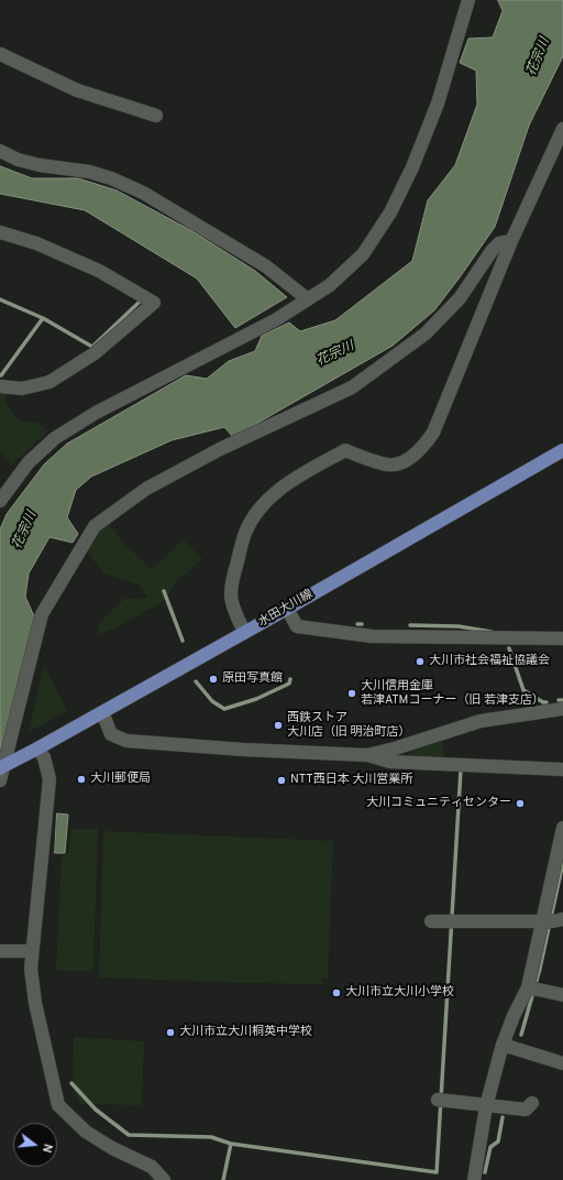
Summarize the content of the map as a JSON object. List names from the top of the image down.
{
  "streets": {
    "main road": ["水田大川線"]
  },
  "water": ["花宗川"],
  "places": [
    "大川市社会福祉協議会",
    "原田写真館",
    "大川信用金庫 若津ATMコーナー（旧 若津支店）",
    "西鉄ストア 大川店（旧 明治町店）",
    "大川郵便局",
    "NTT西日本 大川営業所",
    "大川コミュニティセンター",
    "大川市立大川小学校",
    "大川市立大川桐英中学校"
  ],
  "north": "right"
}
